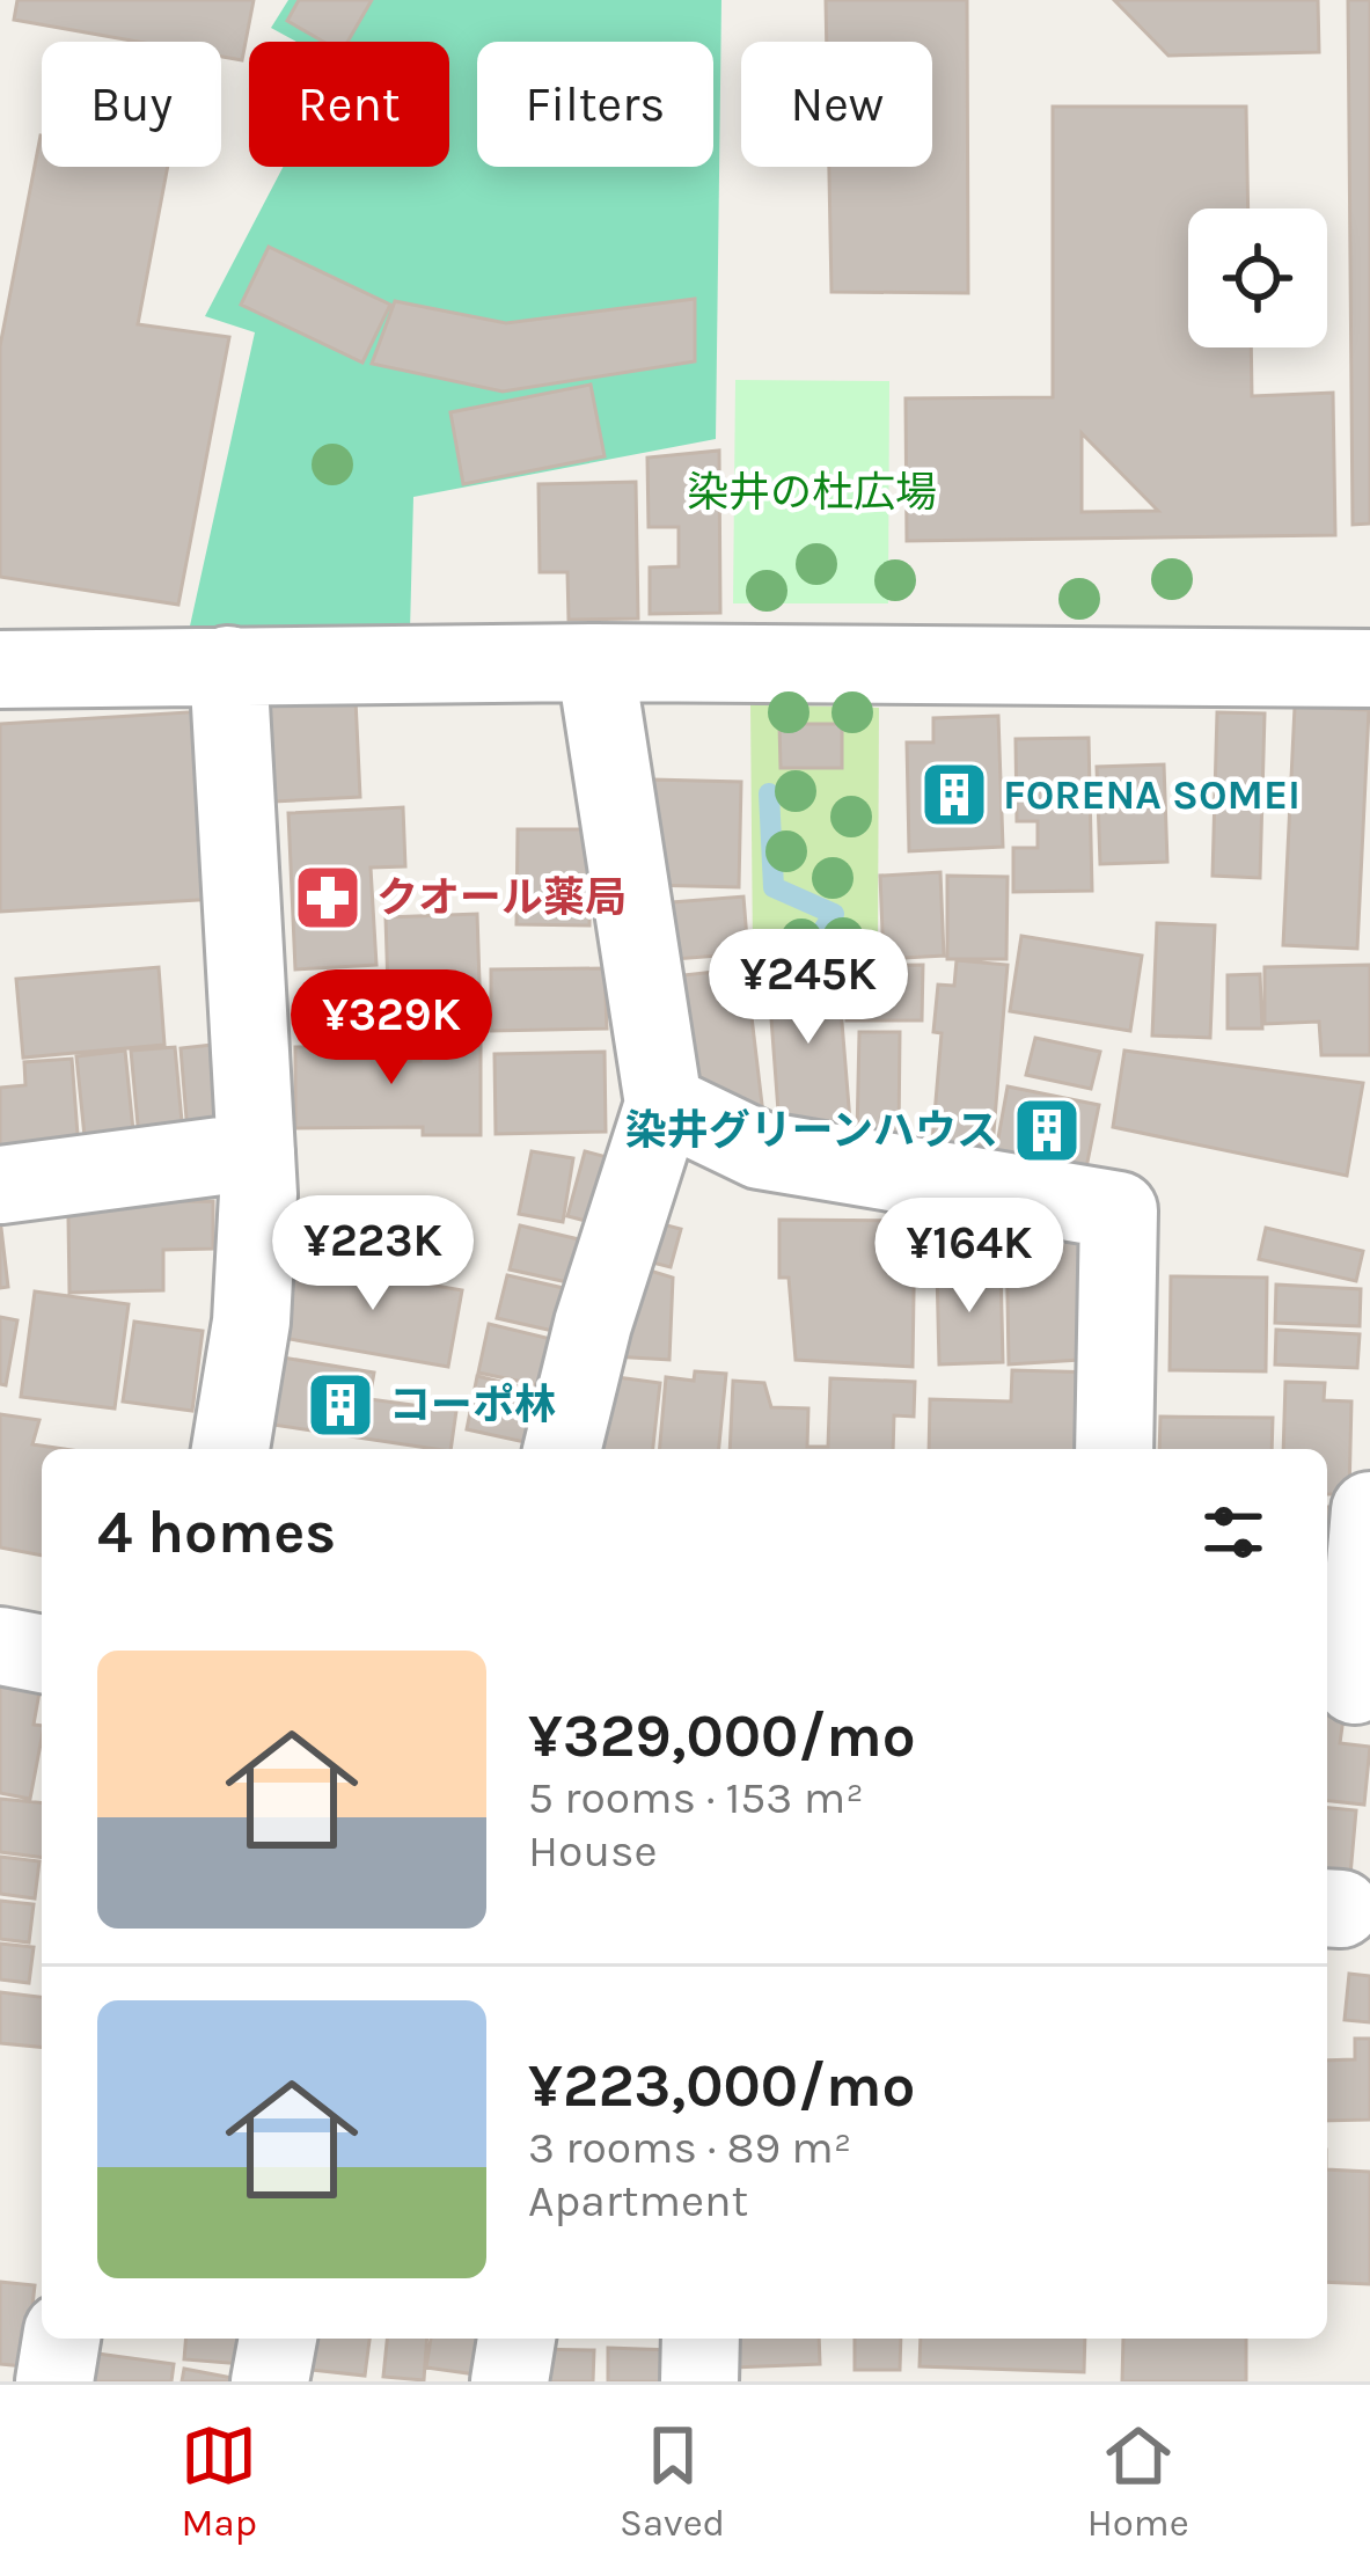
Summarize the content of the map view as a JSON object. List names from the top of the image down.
{
  "parks": ["染井の杜広場"],
  "places": {
    "building": ["FORENA SOMEI", "染井グリーンハウス", "コーポ林"],
    "pharmacy": ["クオール薬局"]
  },
  "page": {
    "chip": [
      "Buy",
      "Rent",
      "Filters",
      "New"
    ],
    "price": [
      "¥245K",
      "¥329K",
      "¥223K",
      "¥164K"
    ],
    "heading": "4 homes",
    "list": [
      {
        "name": "¥329,000/mo",
        "note": "5 rooms · 153 m² · House"
      },
      {
        "name": "¥223,000/mo",
        "note": "3 rooms · 89 m² · Apartment"
      }
    ],
    "tabs": ["Map", "Saved", "Home"]
  }
}
